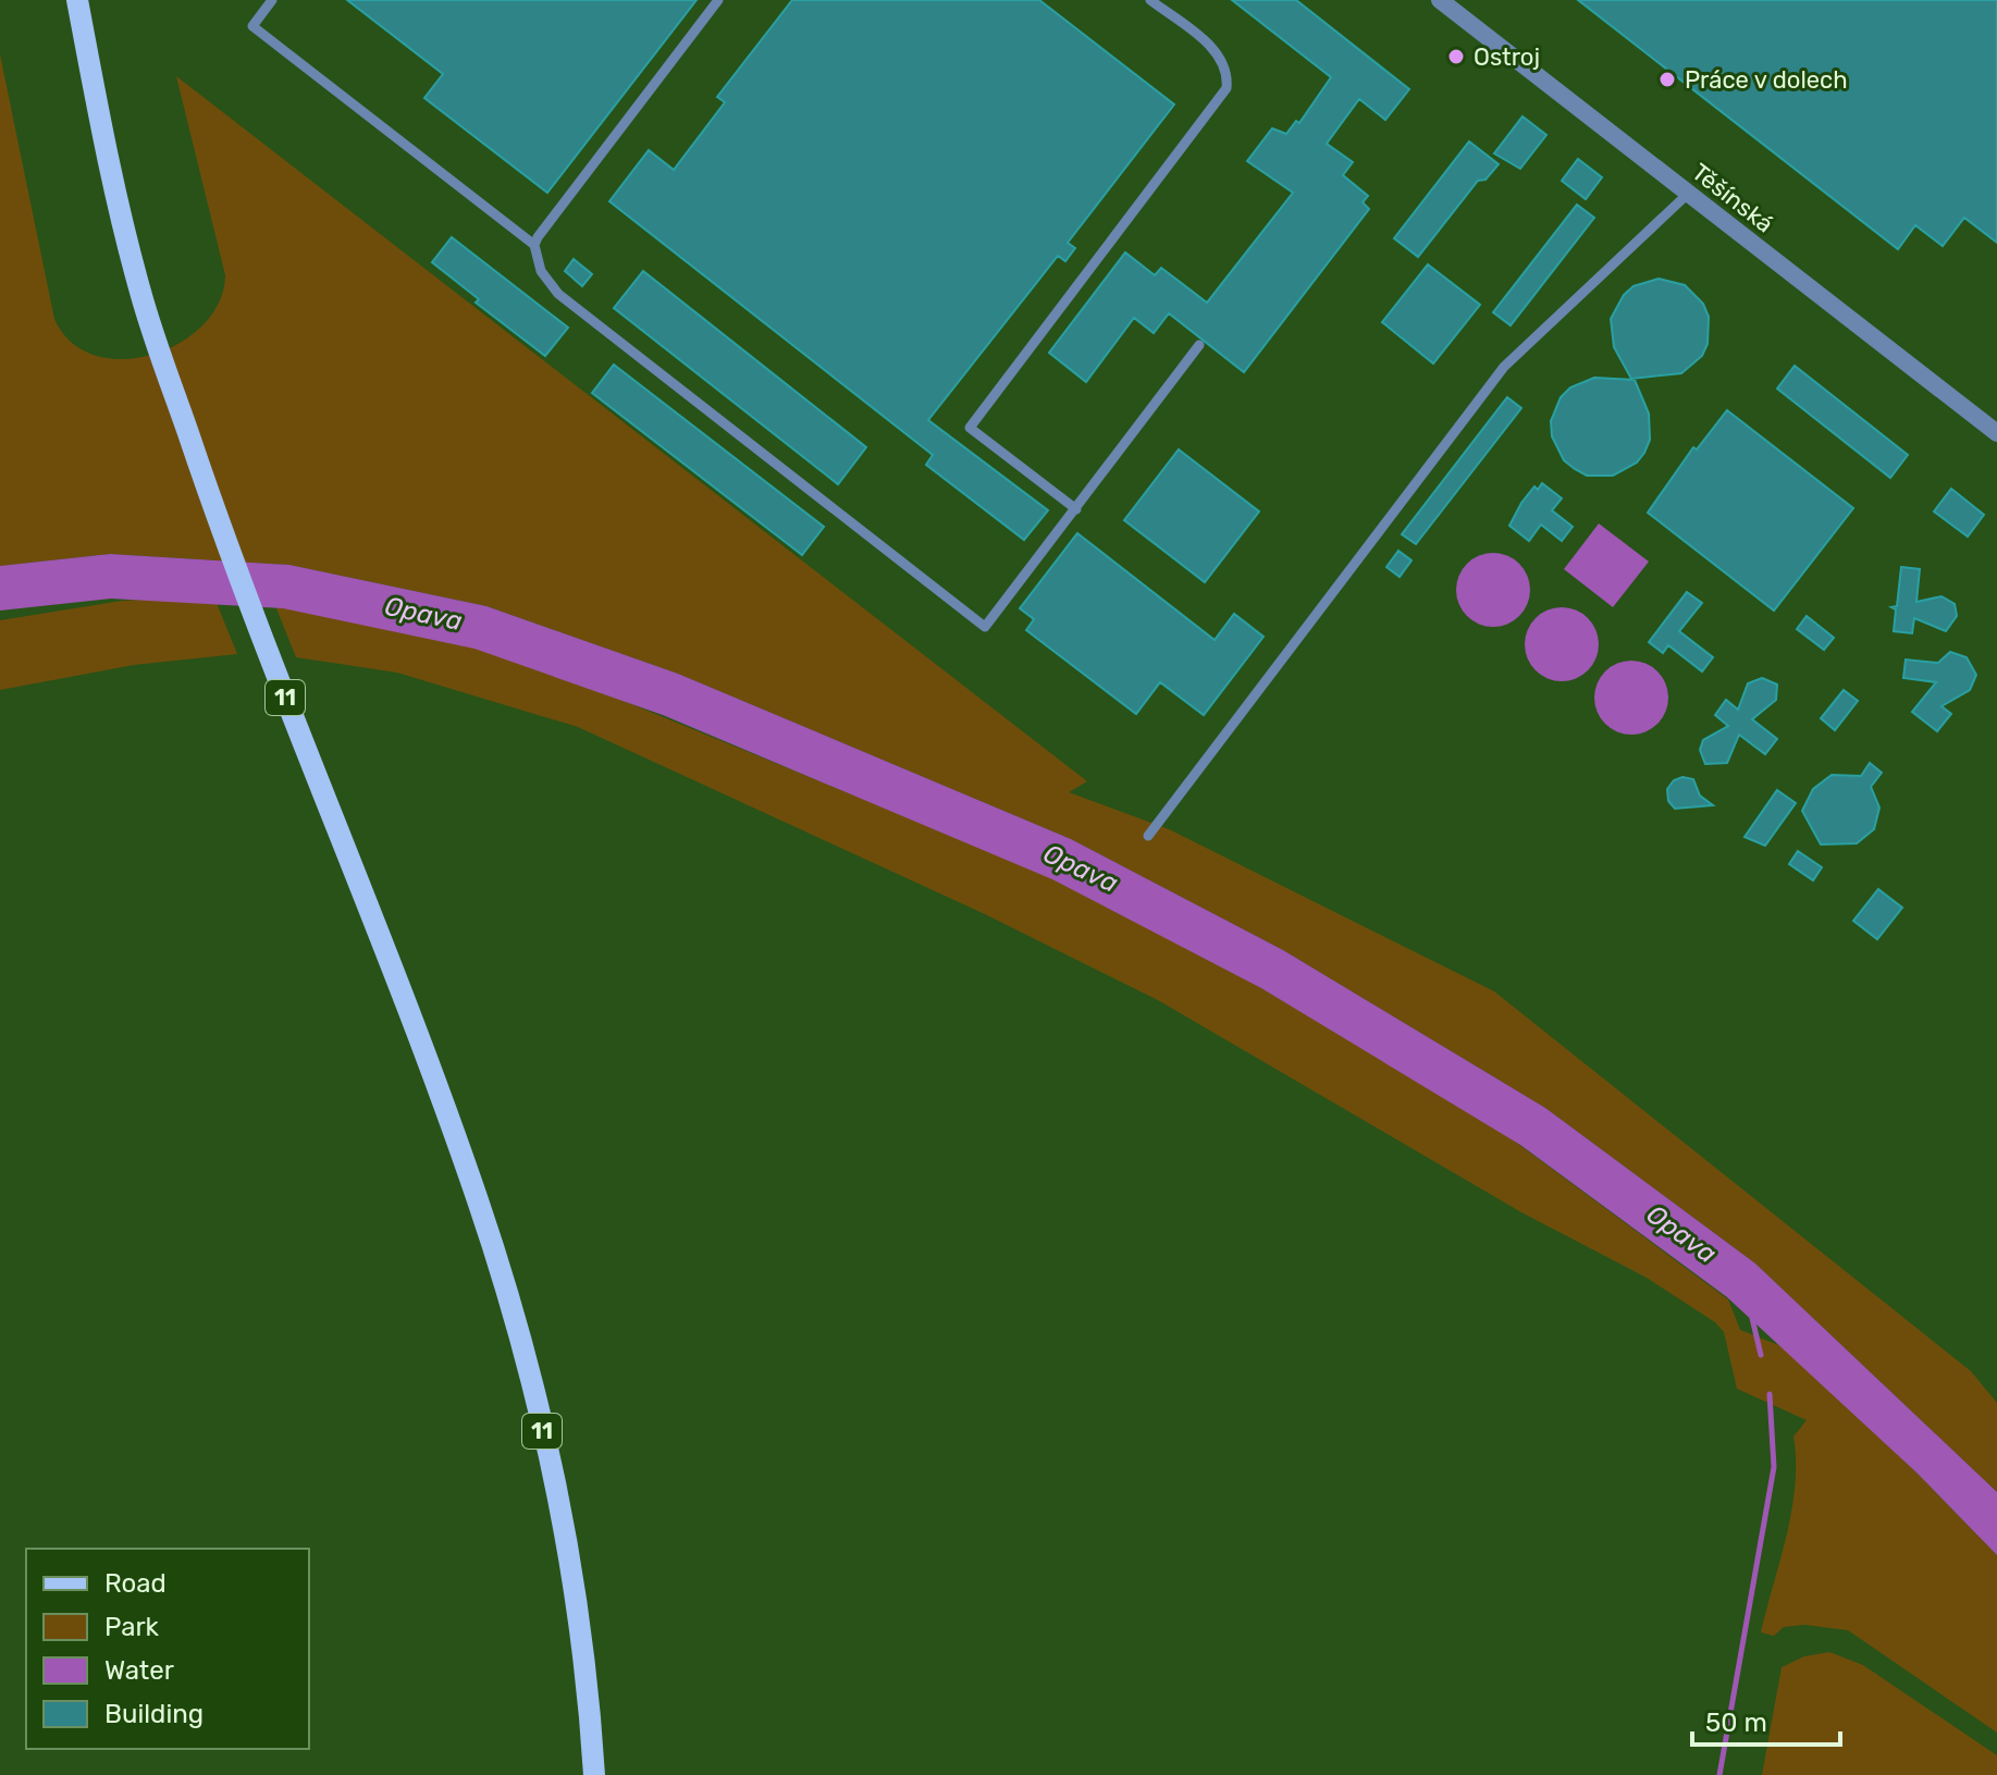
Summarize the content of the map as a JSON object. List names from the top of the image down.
{
  "streets": {
    "main road": ["11"],
    "street": ["Těšínská"]
  },
  "water": ["Opava"],
  "places": ["Ostroj", "Práce v dolech"],
  "legend": [
    "Road",
    "Park",
    "Water",
    "Building"
  ],
  "scale_bar": "50 m"
}
